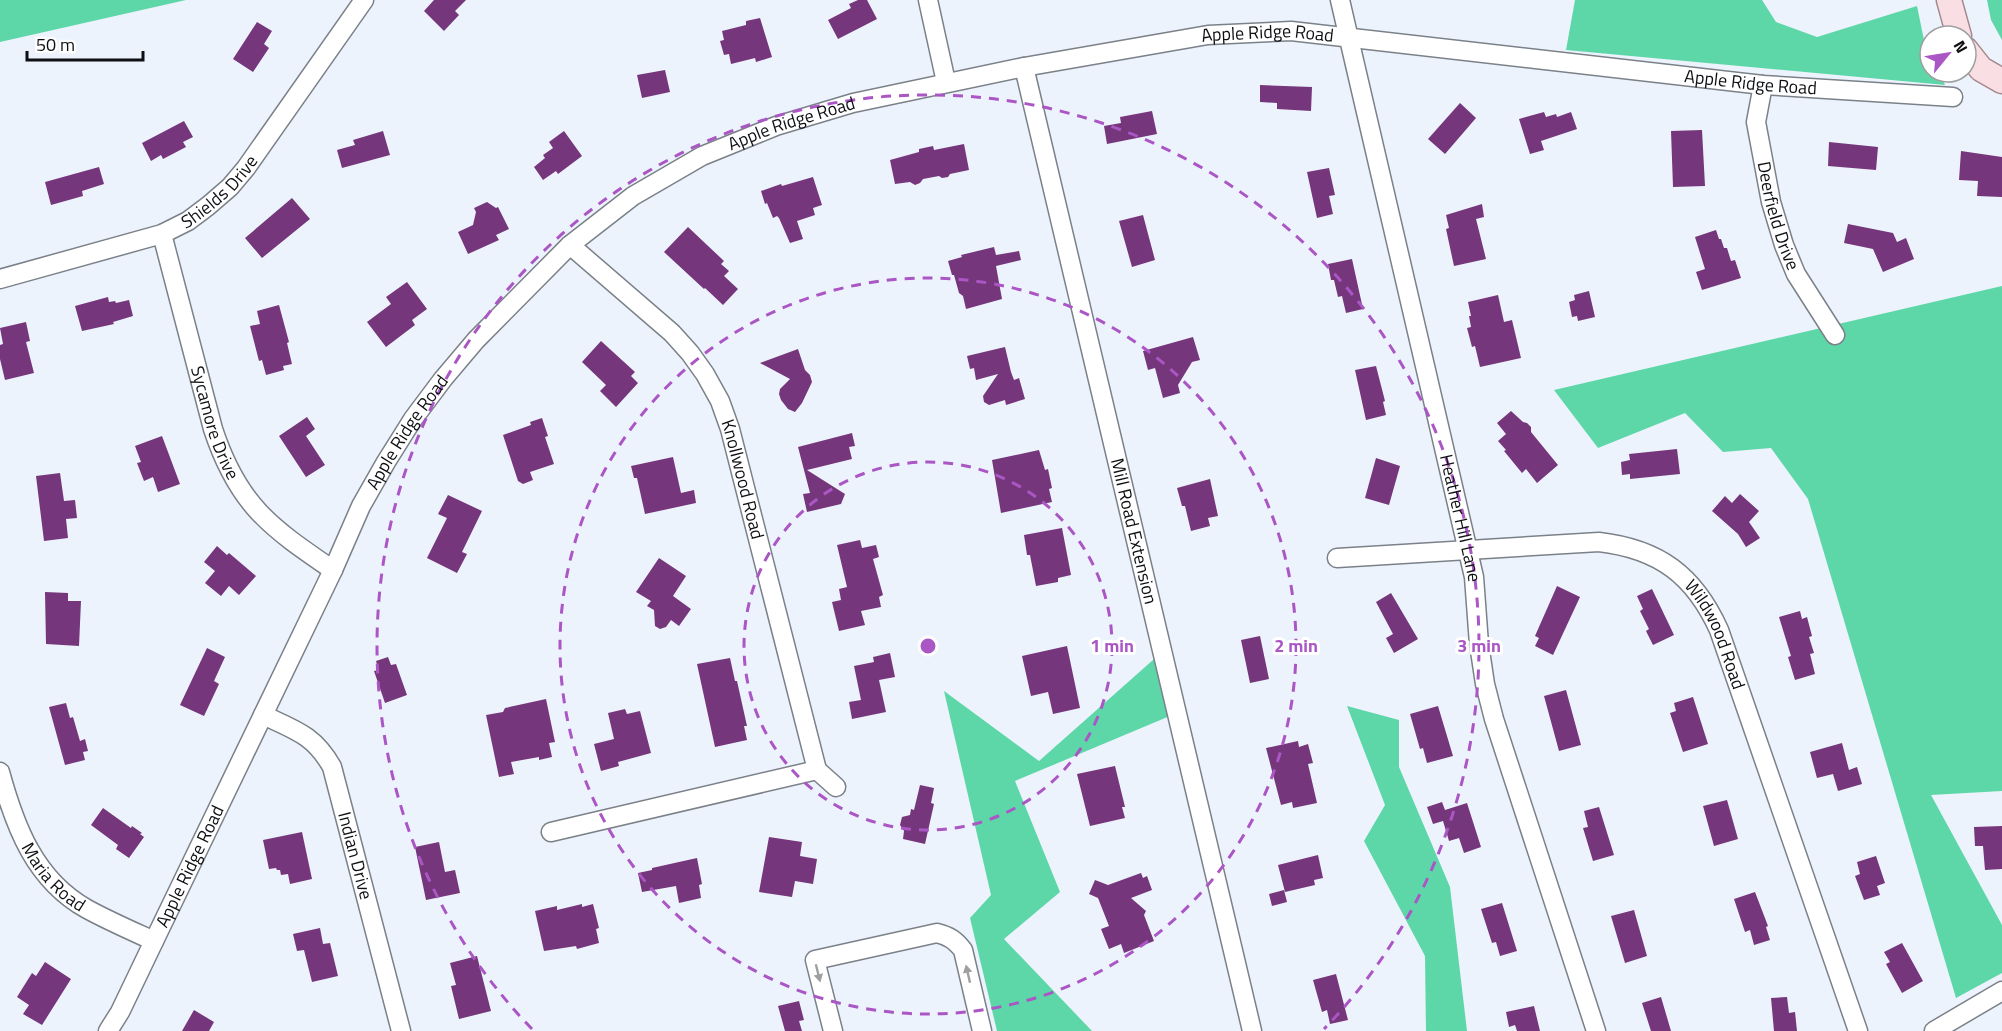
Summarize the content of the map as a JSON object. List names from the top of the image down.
{
  "streets": {
    "street": [
      "Apple Ridge Road",
      "Shields Drive",
      "Deerfield Drive",
      "Sycamore Drive",
      "Knollwood Road",
      "Heather Hill Lane",
      "Mill Road Extension",
      "Wildwood Road",
      "Indian Drive",
      "Maria Road"
    ]
  },
  "crossings": [
    ["Apple Ridge Road", "Deerfield Drive"],
    ["Apple Ridge Road", "Sycamore Drive"],
    ["Apple Ridge Road", "Knollwood Road"],
    ["Apple Ridge Road", "Heather Hill Lane"],
    ["Apple Ridge Road", "Mill Road Extension"],
    ["Apple Ridge Road", "Indian Drive"],
    ["Apple Ridge Road", "Maria Road"],
    ["Shields Drive", "Sycamore Drive"],
    ["Heather Hill Lane", "Wildwood Road"]
  ],
  "scale_bar": "50 m",
  "north": "top right",
  "rings": ["1 min", "2 min", "3 min"]
}
